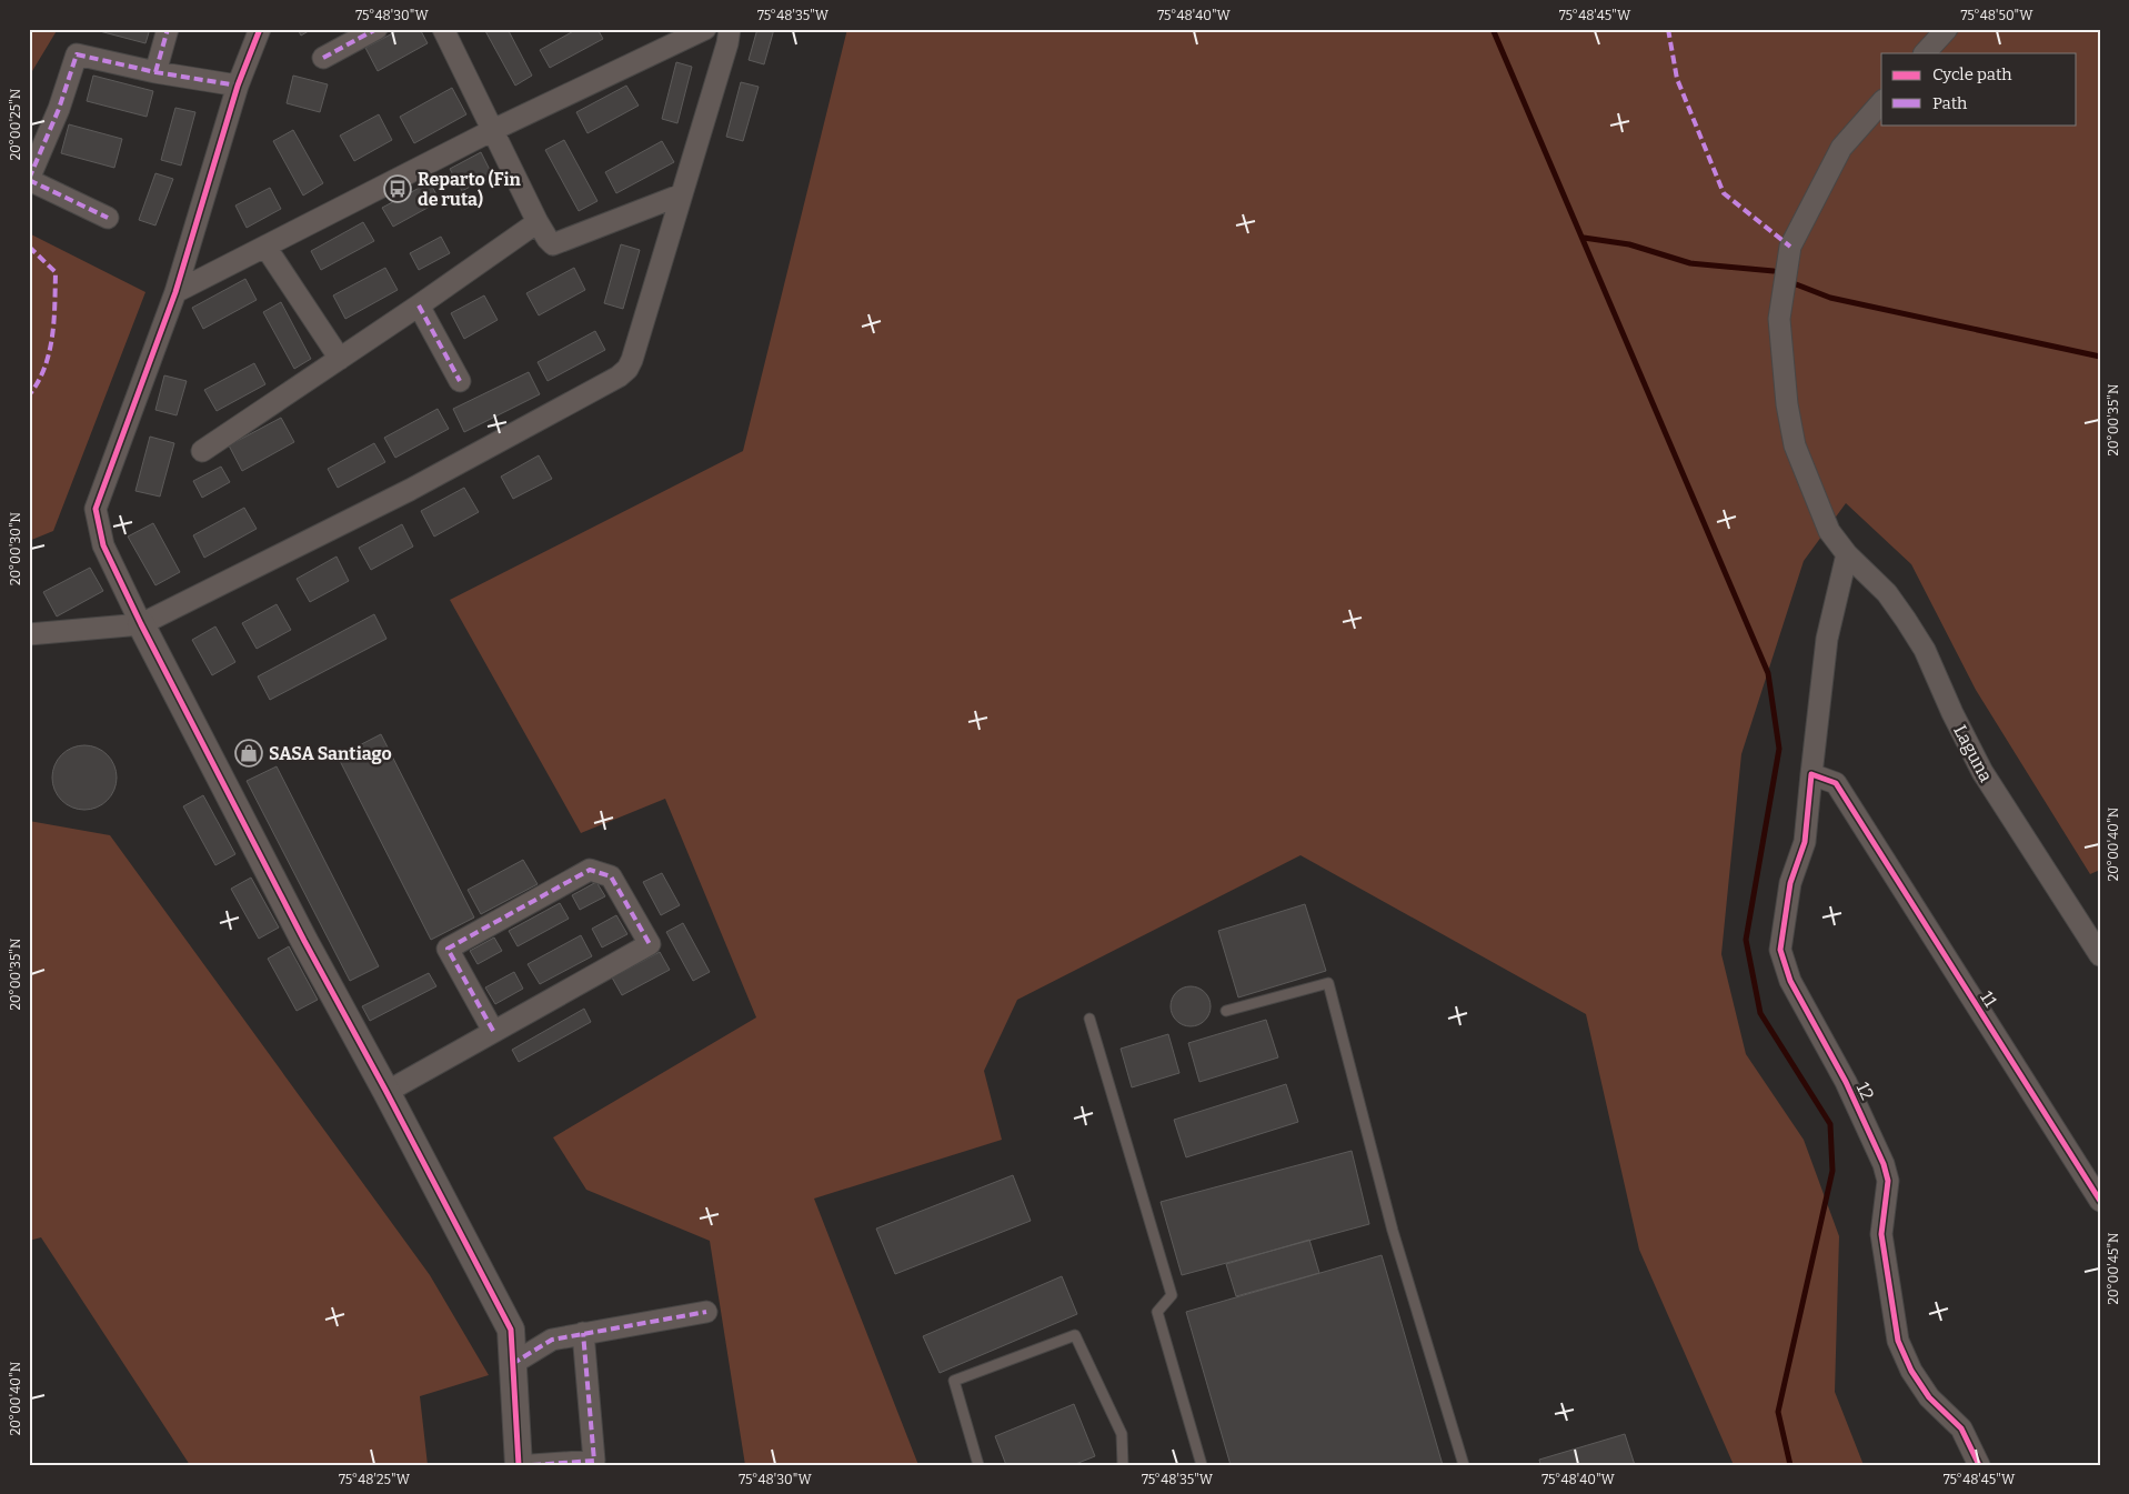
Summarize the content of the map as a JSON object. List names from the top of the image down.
{
  "streets": {
    "street": ["Laguna", "11", "12"]
  },
  "crossings": [
    ["Laguna", "12"],
    ["11", "12"]
  ],
  "places": {
    "bus stop": ["Reparto (Fin de ruta)"],
    "shop": ["SASA Santiago"]
  },
  "legend": ["Cycle path", "Path"],
  "coordinates": [
    "75°48'30\"W",
    "75°48'35\"W",
    "75°48'40\"W",
    "75°48'45\"W",
    "75°48'50\"W",
    "20°00'25\"N",
    "20°00'35\"N",
    "20°00'30\"N",
    "20°00'40\"N",
    "20°00'45\"N",
    "75°48'25\"W"
  ]
}
